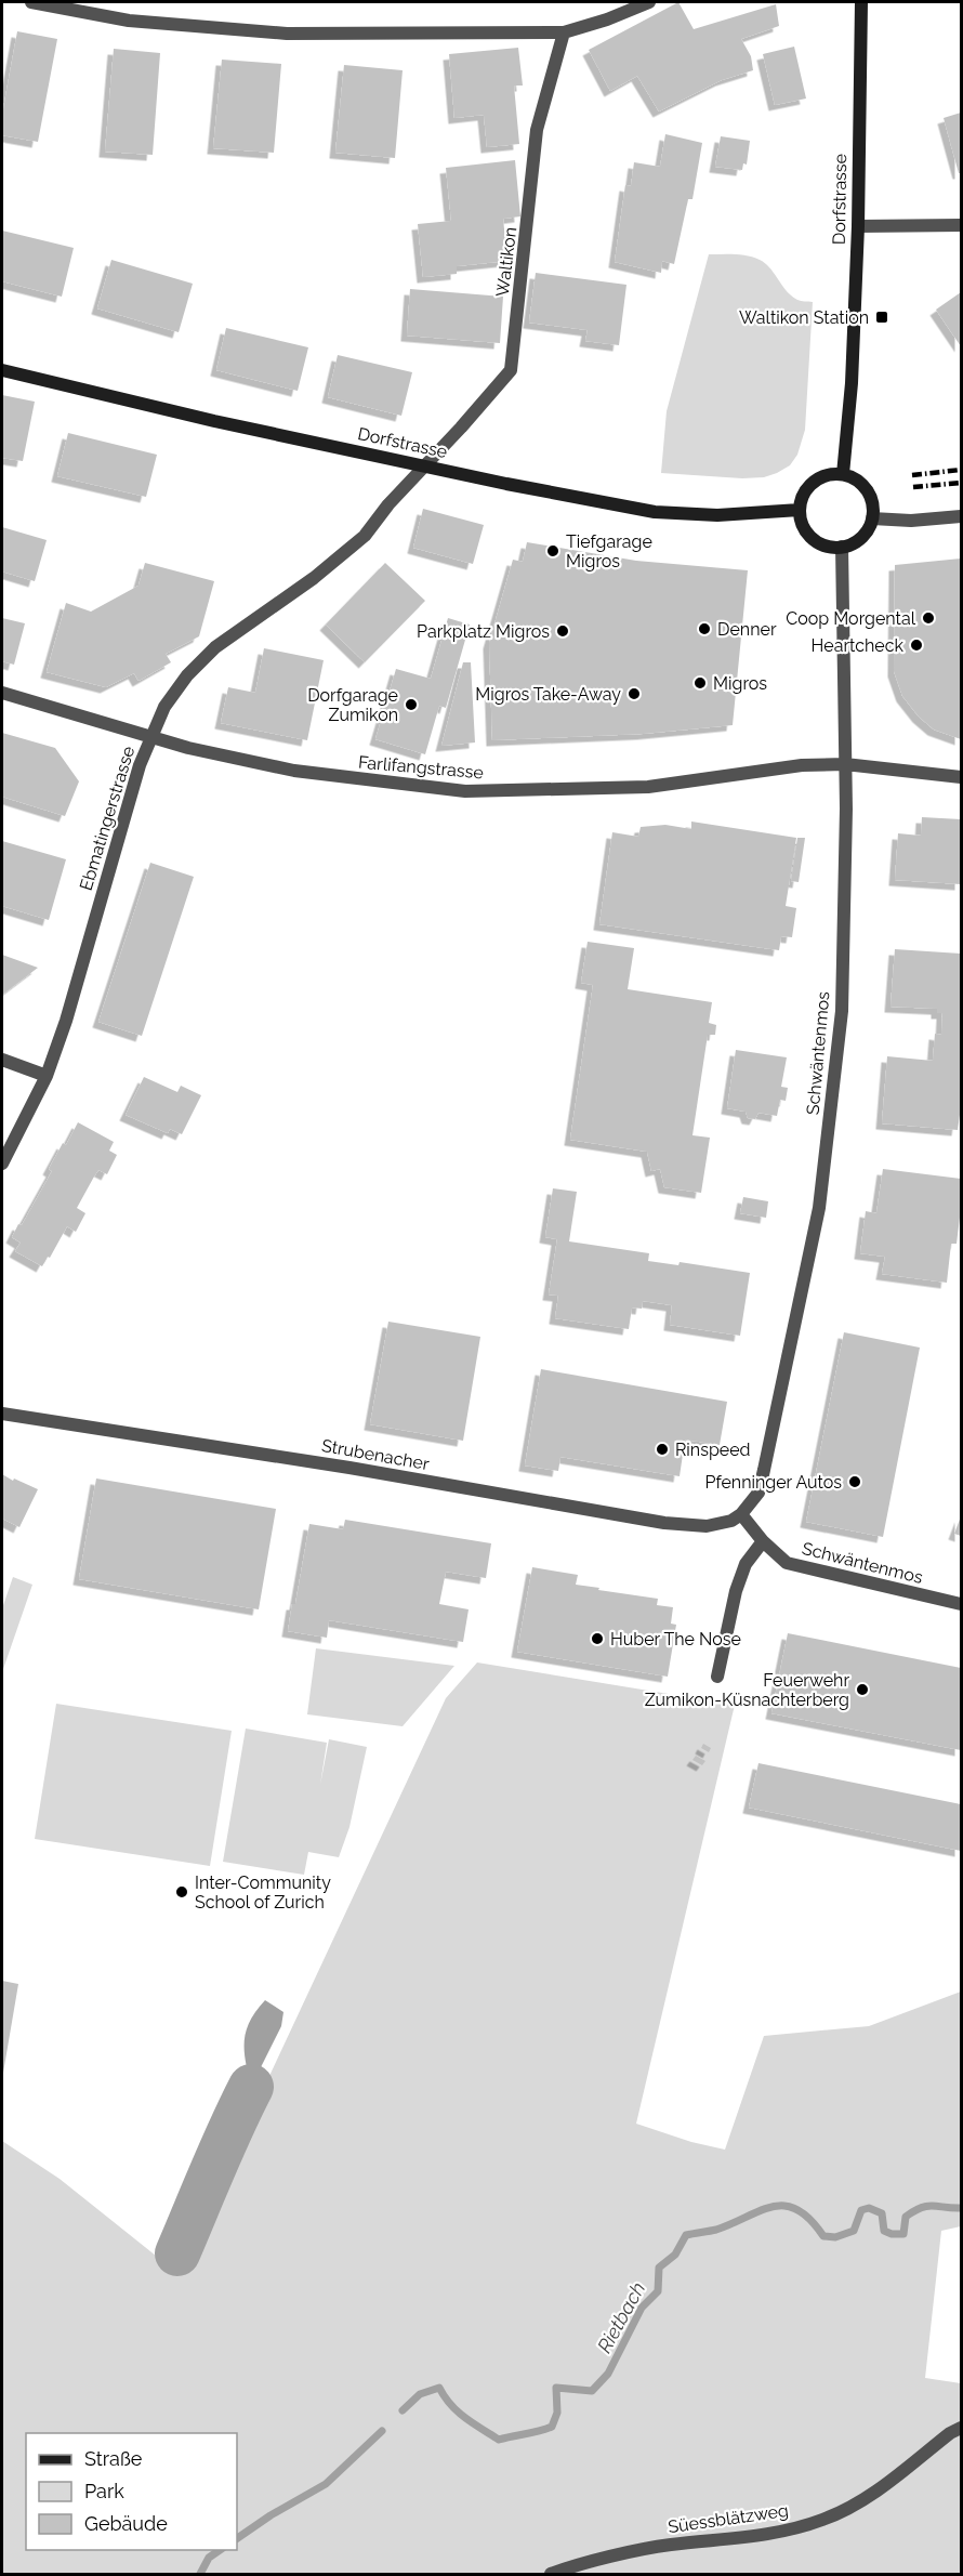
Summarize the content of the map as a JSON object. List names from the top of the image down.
{
  "streets": {
    "street": [
      "Dorfstrasse",
      "Waltikon",
      "Farlifangstrasse",
      "Ebmatingerstrasse",
      "Schwäntenmos",
      "Strubenacher",
      "Süessblätzweg"
    ]
  },
  "crossings": [
    ["Dorfstrasse", "Waltikon"],
    ["Dorfstrasse", "Ebmatingerstrasse"],
    ["Dorfstrasse", "Schwäntenmos"],
    ["Waltikon", "Ebmatingerstrasse"],
    ["Farlifangstrasse", "Ebmatingerstrasse"],
    ["Farlifangstrasse", "Schwäntenmos"],
    ["Schwäntenmos", "Strubenacher"]
  ],
  "water": ["Rietbach"],
  "places": {
    "transit": ["Waltikon Station"],
    "other": [
      "Tiefgarage Migros",
      "Coop Morgental",
      "Denner",
      "Parkplatz Migros",
      "Heartcheck",
      "Migros",
      "Migros Take-Away",
      "Dorfgarage Zumikon",
      "Rinspeed",
      "Pfenninger Autos",
      "Huber The Nose",
      "Feuerwehr Zumikon-Küsnachterberg",
      "Inter-Community School of Zurich"
    ]
  },
  "legend": ["Straße", "Park", "Gebäude"]
}
